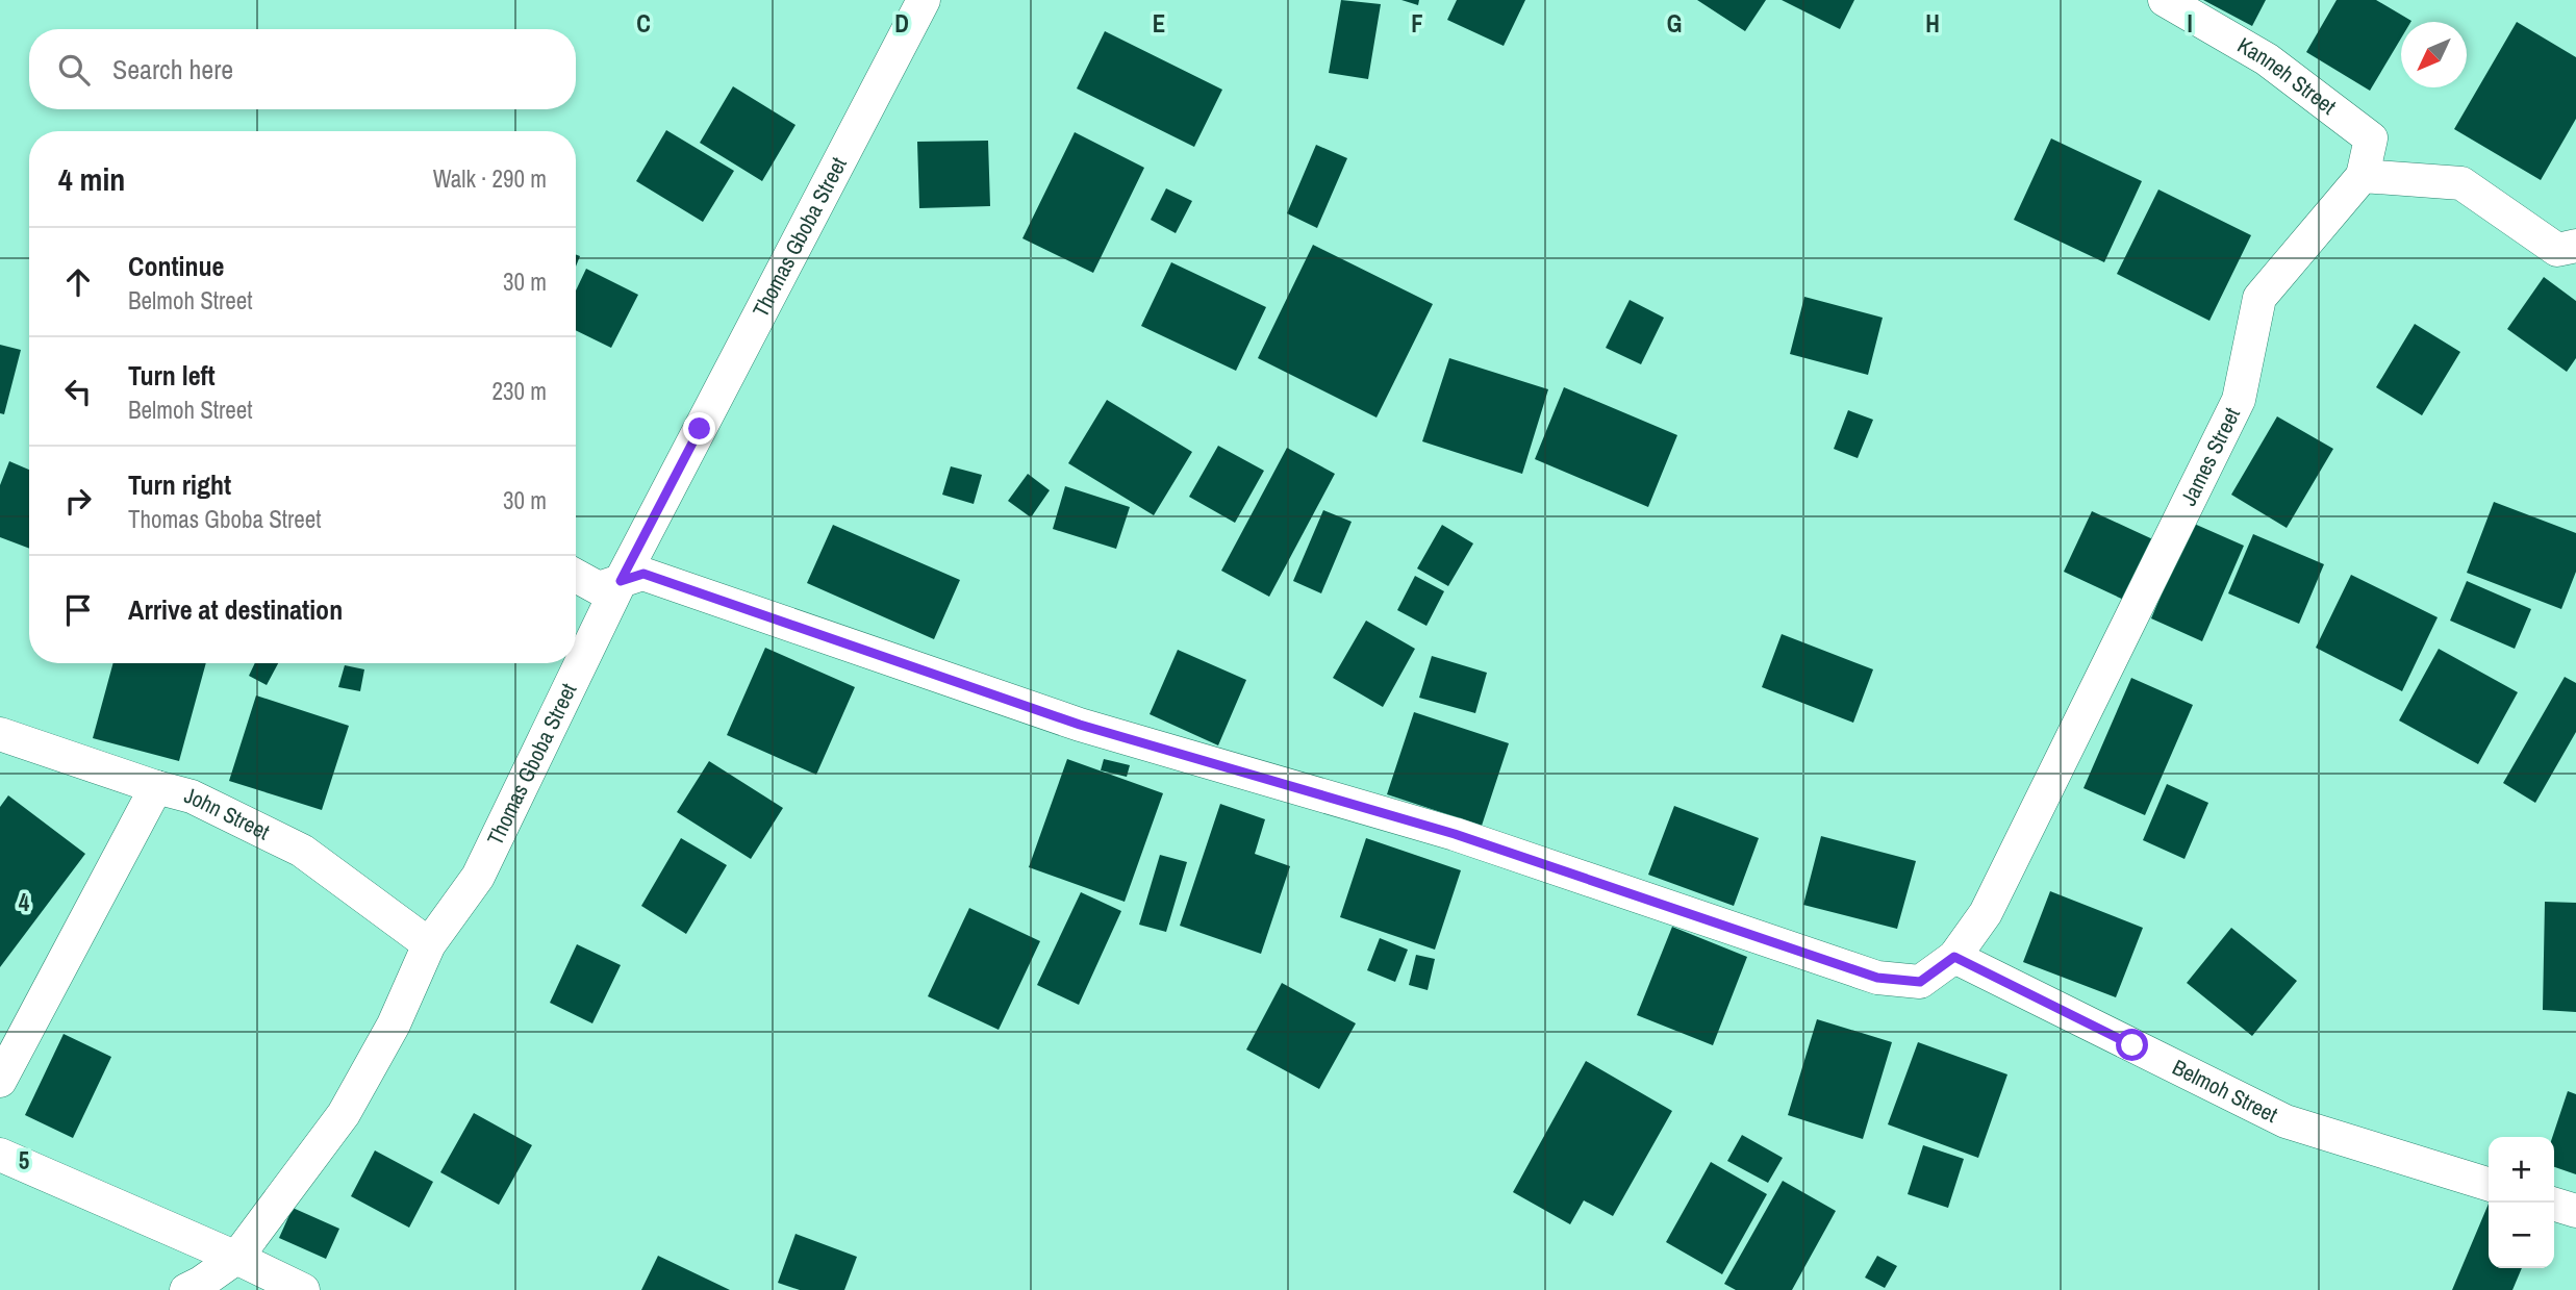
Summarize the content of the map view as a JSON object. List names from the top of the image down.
{
  "streets": {
    "street": [
      "Kanneh Street",
      "Thomas Gboba Street",
      "James Street",
      "John Street",
      "Belmoh Street"
    ]
  },
  "crossings": [
    ["Kanneh Street", "James Street"],
    ["Thomas Gboba Street", "John Street"],
    ["James Street", "Belmoh Street"]
  ],
  "north": "bottom left",
  "page": {
    "search": "Search here",
    "heading": ["4 min", "Walk · 290 m"],
    "list": [
      ["Continue", "Belmoh Street", "30 m"],
      ["Turn left", "Belmoh Street", "230 m"],
      ["Turn right", "Thomas Gboba Street", "30 m"],
      "Arrive at destination"
    ],
    "map_buttons": ["+", "−"]
  },
  "grid": {
    "columns": [
      "C",
      "D",
      "E",
      "F",
      "G",
      "H",
      "I"
    ],
    "rows": ["4", "5"]
  }
}
